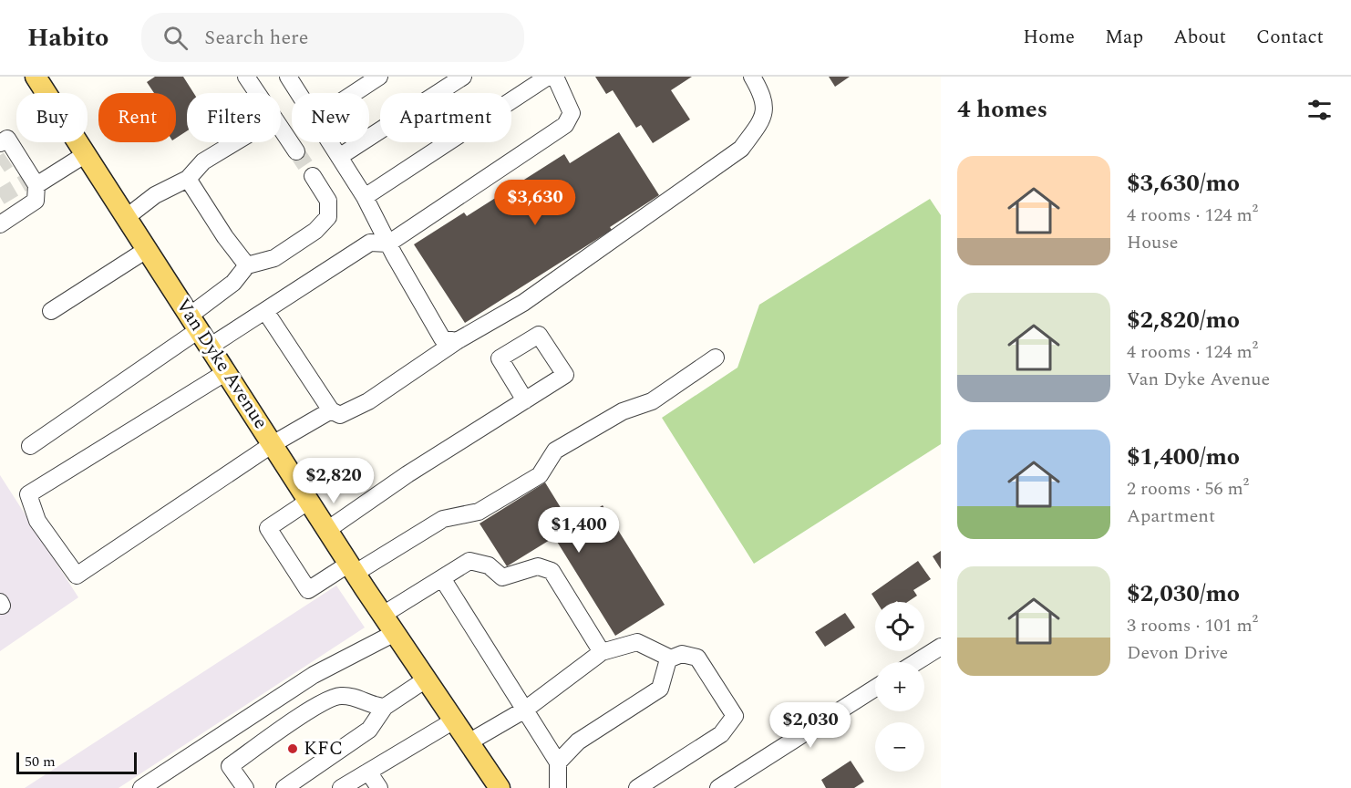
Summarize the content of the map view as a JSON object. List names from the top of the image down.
{
  "streets": {
    "main road": ["Van Dyke Avenue"]
  },
  "places": ["KFC"],
  "scale_bar": "50 m",
  "page": {
    "header": "Habito",
    "search": "Search here",
    "nav": [
      "Home",
      "Map",
      "About",
      "Contact"
    ],
    "heading": "4 homes",
    "chip": [
      "Buy",
      "Rent",
      "Filters",
      "New",
      "Apartment"
    ],
    "list": [
      {
        "name": "$3,630/mo",
        "note": "4 rooms · 124 m² · House"
      },
      {
        "name": "$2,820/mo",
        "note": "4 rooms · 124 m² · Van Dyke Avenue"
      },
      {
        "name": "$1,400/mo",
        "note": "2 rooms · 56 m² · Apartment"
      },
      {
        "name": "$2,030/mo",
        "note": "3 rooms · 101 m² · Devon Drive"
      }
    ],
    "price": [
      "$3,630",
      "$2,820",
      "$1,400",
      "$2,030"
    ],
    "map_buttons": ["+", "−"],
    "scale": "50 m"
  }
}
